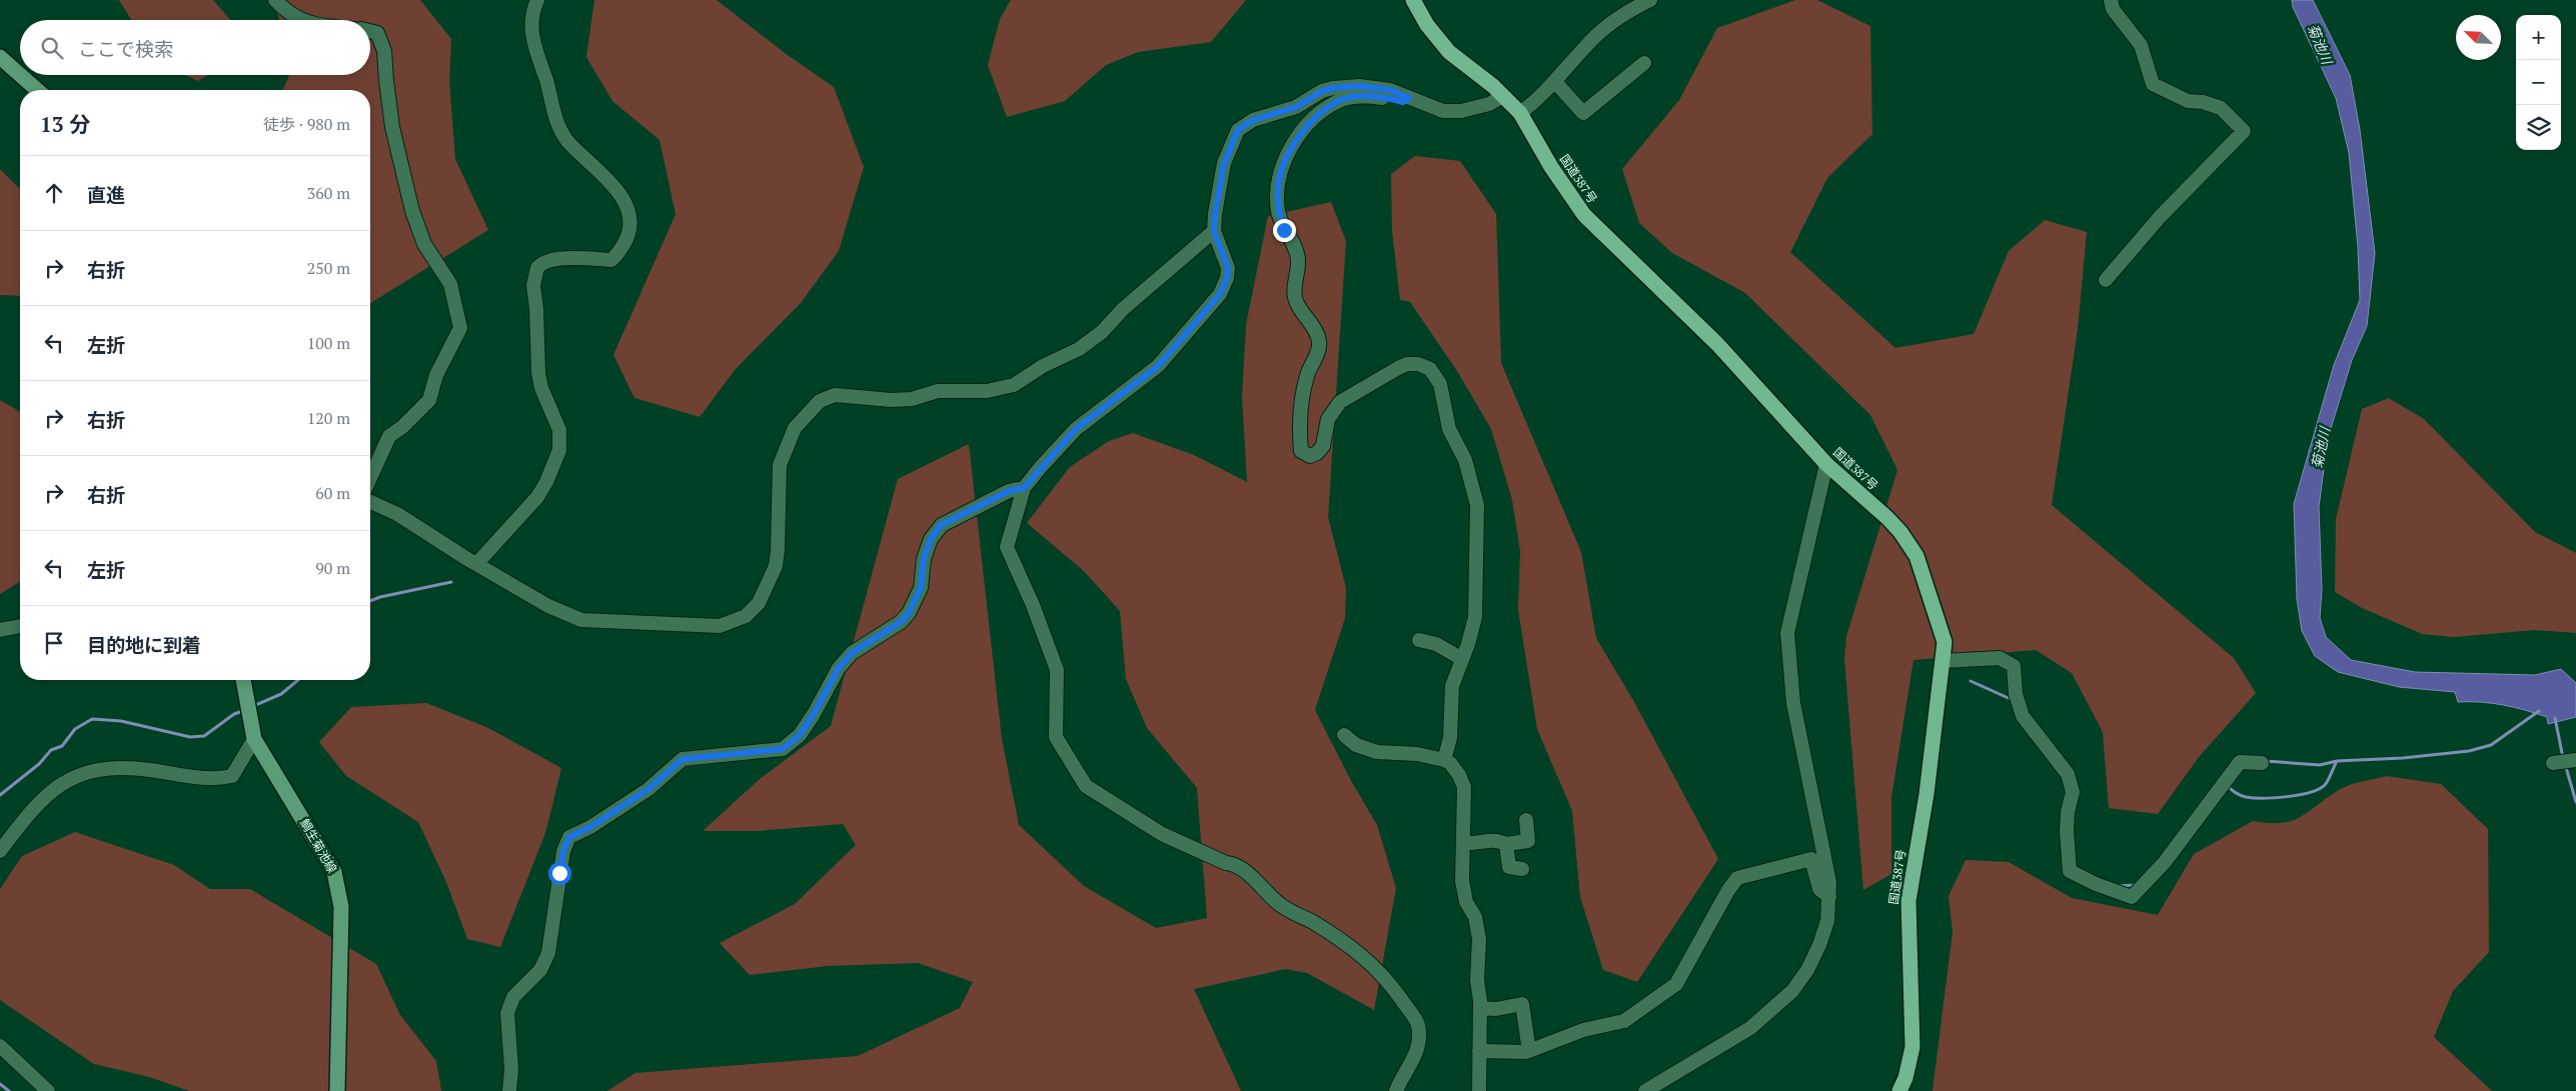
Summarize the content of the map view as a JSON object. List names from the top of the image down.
{
  "streets": {
    "highway": ["国道387号"],
    "main road": ["鯛生菊池線"]
  },
  "water": ["菊池川"],
  "north": "top left",
  "page": {
    "map_buttons": ["+", "−"],
    "search": "ここで検索",
    "heading": ["13 分", "徒歩 · 980 m"],
    "list": [
      ["直進", "360 m"],
      ["右折", "250 m"],
      ["左折", "100 m"],
      ["右折", "120 m"],
      ["右折", "60 m"],
      ["左折", "90 m"],
      "目的地に到着"
    ]
  }
}
